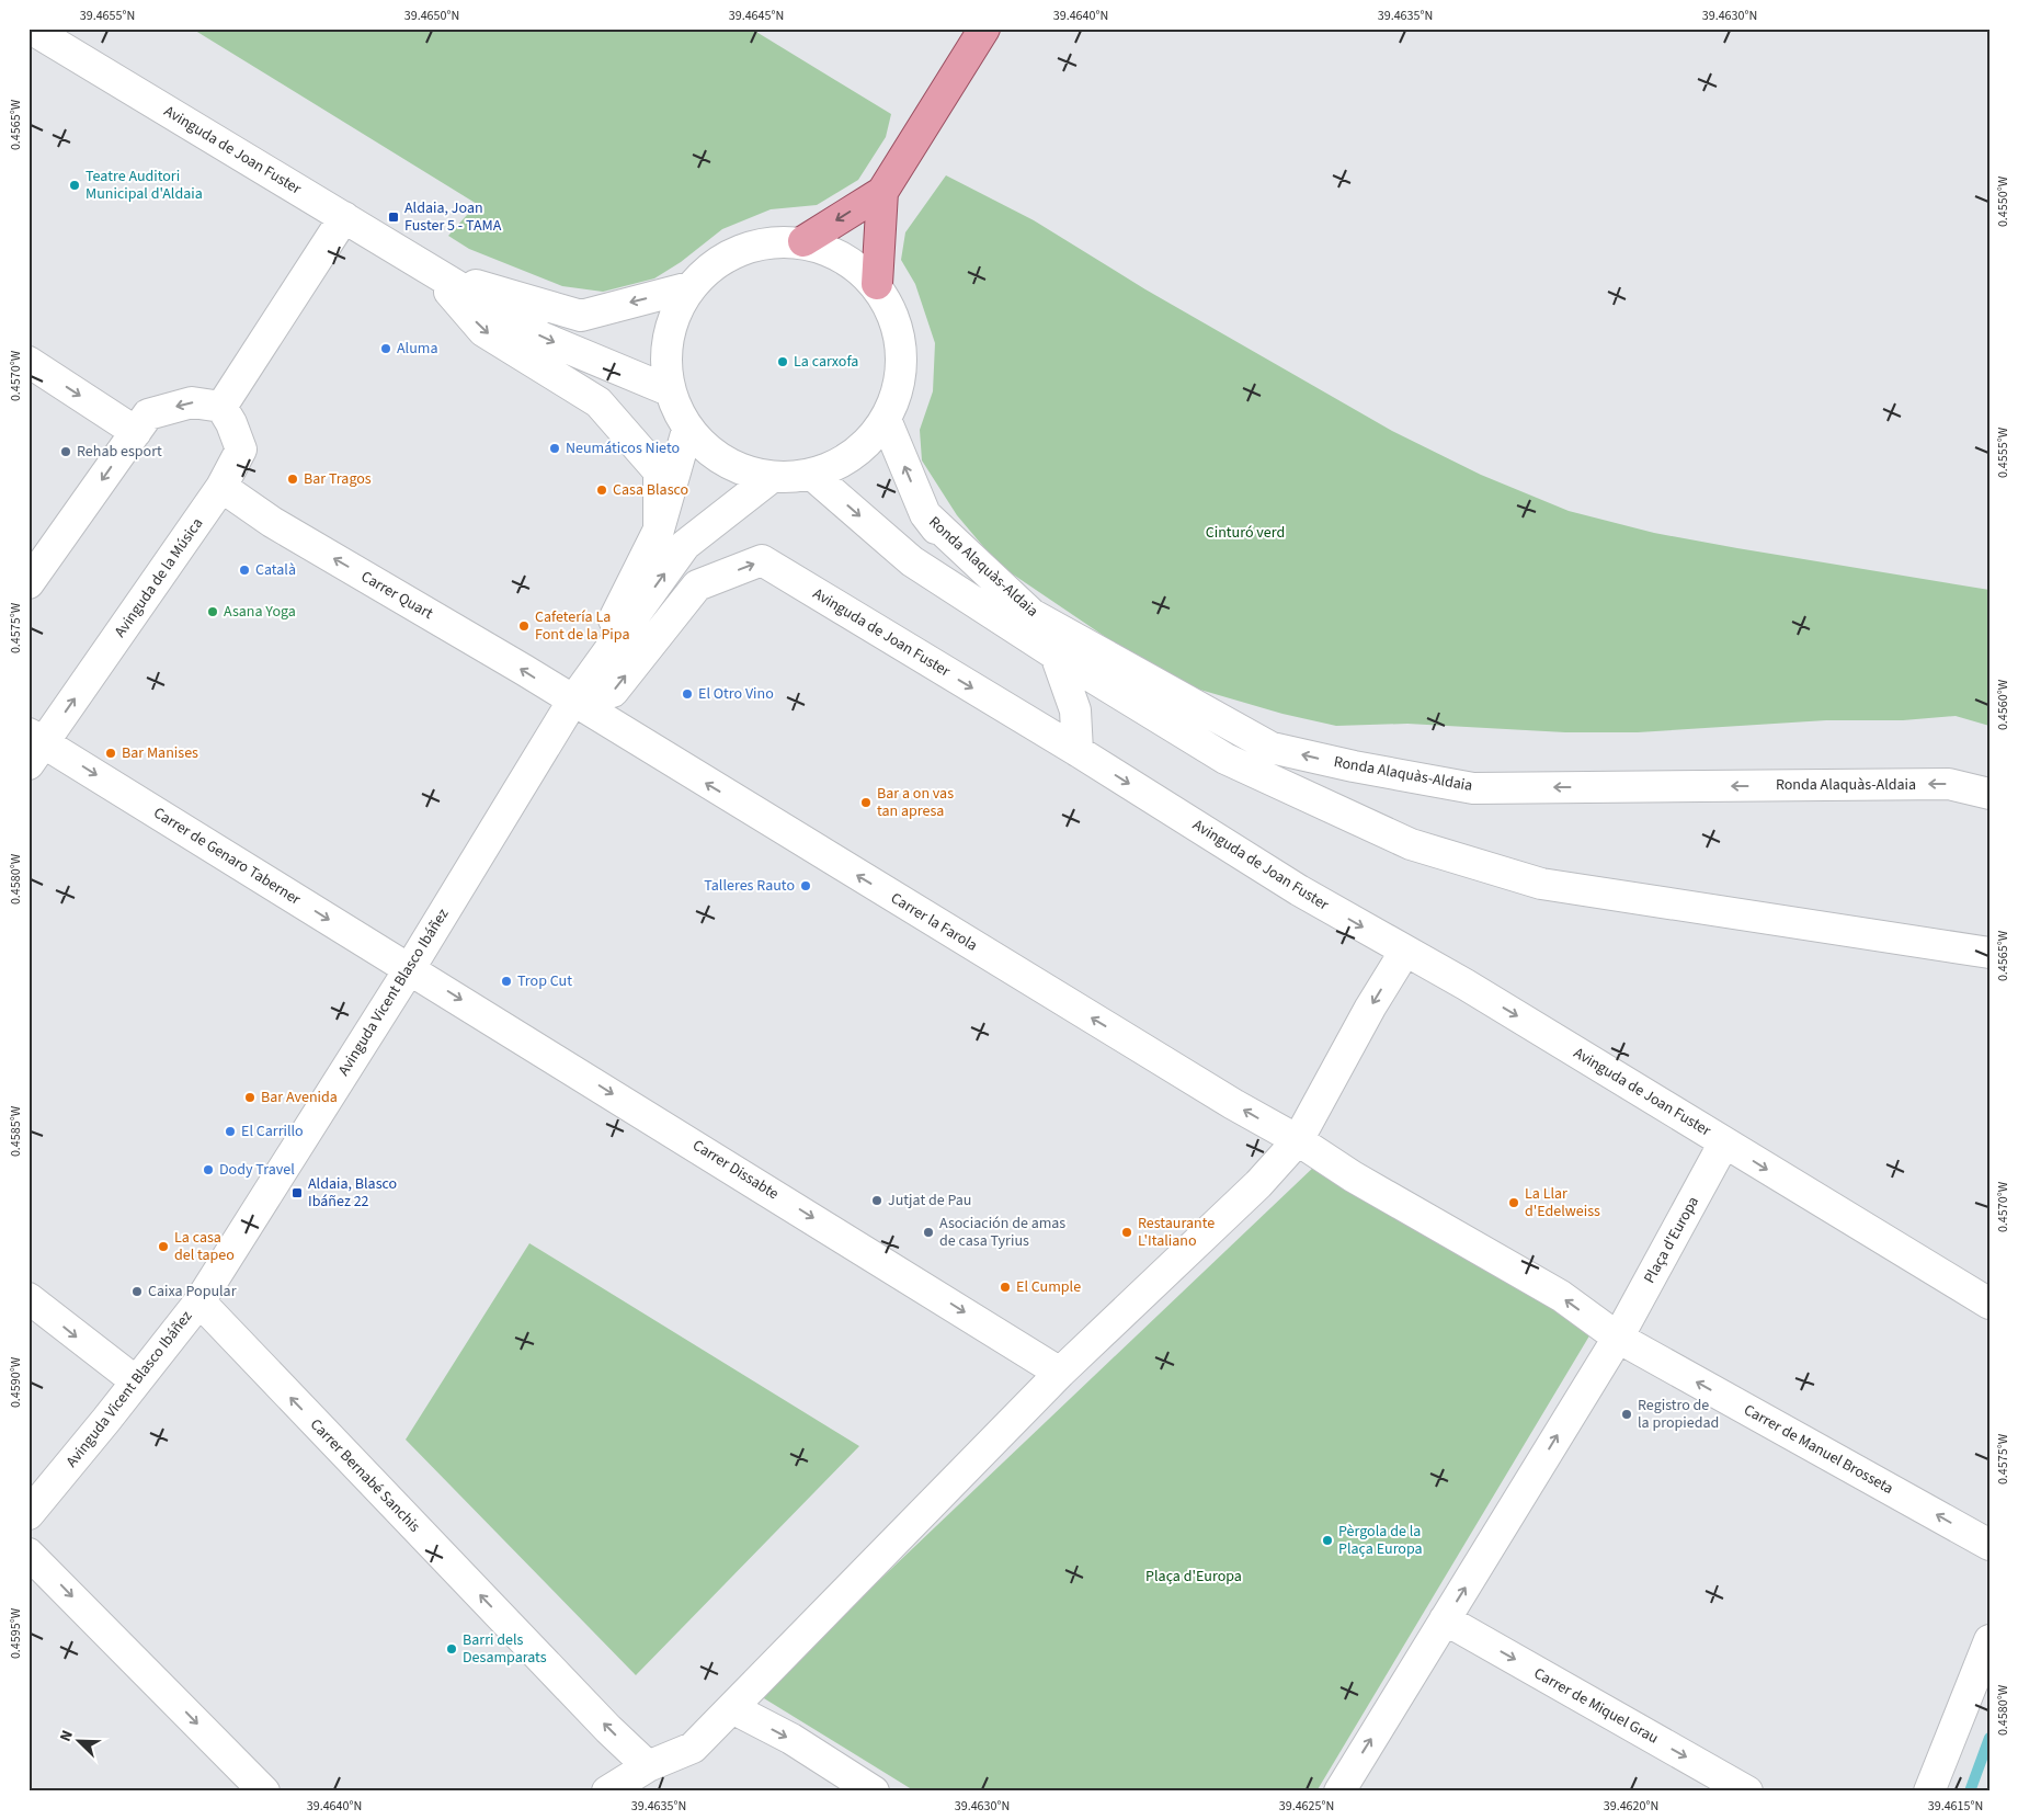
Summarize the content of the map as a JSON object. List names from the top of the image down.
{
  "streets": {
    "street": [
      "Avinguda de Joan Fuster",
      "Ronda Alaquàs-Aldaia",
      "Avinguda de la Música",
      "Carrer Quart",
      "Carrer de Genaro Taberner",
      "Carrer la Farola",
      "Avinguda Vicent Blasco Ibáñez",
      "Carrer Dissabte",
      "Plaça d'Europa",
      "Carrer de Manuel Brosseta",
      "Carrer Bernabé Sanchis",
      "Carrer de Miquel Grau"
    ]
  },
  "crossings": [
    ["Avinguda de Joan Fuster", "Carrer Quart"],
    ["Avinguda de Joan Fuster", "Carrer la Farola"],
    ["Avinguda de Joan Fuster", "Avinguda Vicent Blasco Ibáñez"],
    ["Avinguda de Joan Fuster", "Plaça d'Europa"],
    ["Avinguda de la Música", "Carrer Quart"],
    ["Avinguda de la Música", "Carrer de Genaro Taberner"],
    ["Carrer Quart", "Carrer la Farola"],
    ["Carrer Quart", "Avinguda Vicent Blasco Ibáñez"],
    ["Carrer de Genaro Taberner", "Avinguda Vicent Blasco Ibáñez"],
    ["Carrer de Genaro Taberner", "Carrer Dissabte"],
    ["Carrer la Farola", "Avinguda Vicent Blasco Ibáñez"],
    ["Avinguda Vicent Blasco Ibáñez", "Carrer Dissabte"],
    ["Avinguda Vicent Blasco Ibáñez", "Carrer Bernabé Sanchis"],
    ["Plaça d'Europa", "Carrer de Manuel Brosseta"],
    ["Plaça d'Europa", "Carrer de Miquel Grau"]
  ],
  "one_way": [
    "Carrer Quart",
    "Carrer de Genaro Taberner",
    "Carrer la Farola",
    "Carrer Dissabte",
    "Plaça d'Europa",
    "Carrer de Manuel Brosseta",
    "Carrer Bernabé Sanchis",
    "Carrer de Miquel Grau"
  ],
  "parks": ["Cinturó verd", "Plaça d'Europa"],
  "places": {
    "other": [
      "Teatre Auditori Municipal d'Aldaia",
      "Aluma",
      "La carxofa",
      "Neumáticos Nieto",
      "Rehab esport",
      "Bar Tragos",
      "Casa Blasco",
      "Català",
      "Asana Yoga",
      "Cafetería La Font de la Pipa",
      "El Otro Vino",
      "Bar Manises",
      "Bar a on vas tan apresa",
      "Talleres Rauto",
      "Trop Cut",
      "Bar Avenida",
      "El Carrillo",
      "Dody Travel",
      "Jutjat de Pau",
      "La Llar d'Edelweiss",
      "Asociación de amas de casa Tyrius",
      "Restaurante L'Italiano",
      "La casa del tapeo",
      "El Cumple",
      "Caixa Popular",
      "Registro de la propiedad",
      "Pèrgola de la Plaça Europa",
      "Barri dels Desamparats"
    ],
    "transit": ["Aldaia, Joan Fuster 5 - TAMA", "Aldaia, Blasco Ibáñez 22"]
  },
  "north": "top left",
  "coordinates": [
    "39.4655°N",
    "39.4650°N",
    "39.4645°N",
    "39.4640°N",
    "39.4635°N",
    "39.4630°N",
    "0.4565°W",
    "0.4550°W",
    "0.4570°W",
    "0.4555°W",
    "0.4575°W",
    "0.4560°W",
    "0.4580°W",
    "0.4585°W",
    "0.4590°W",
    "0.4595°W",
    "39.4625°N",
    "39.4620°N",
    "39.4615°N"
  ]
}
